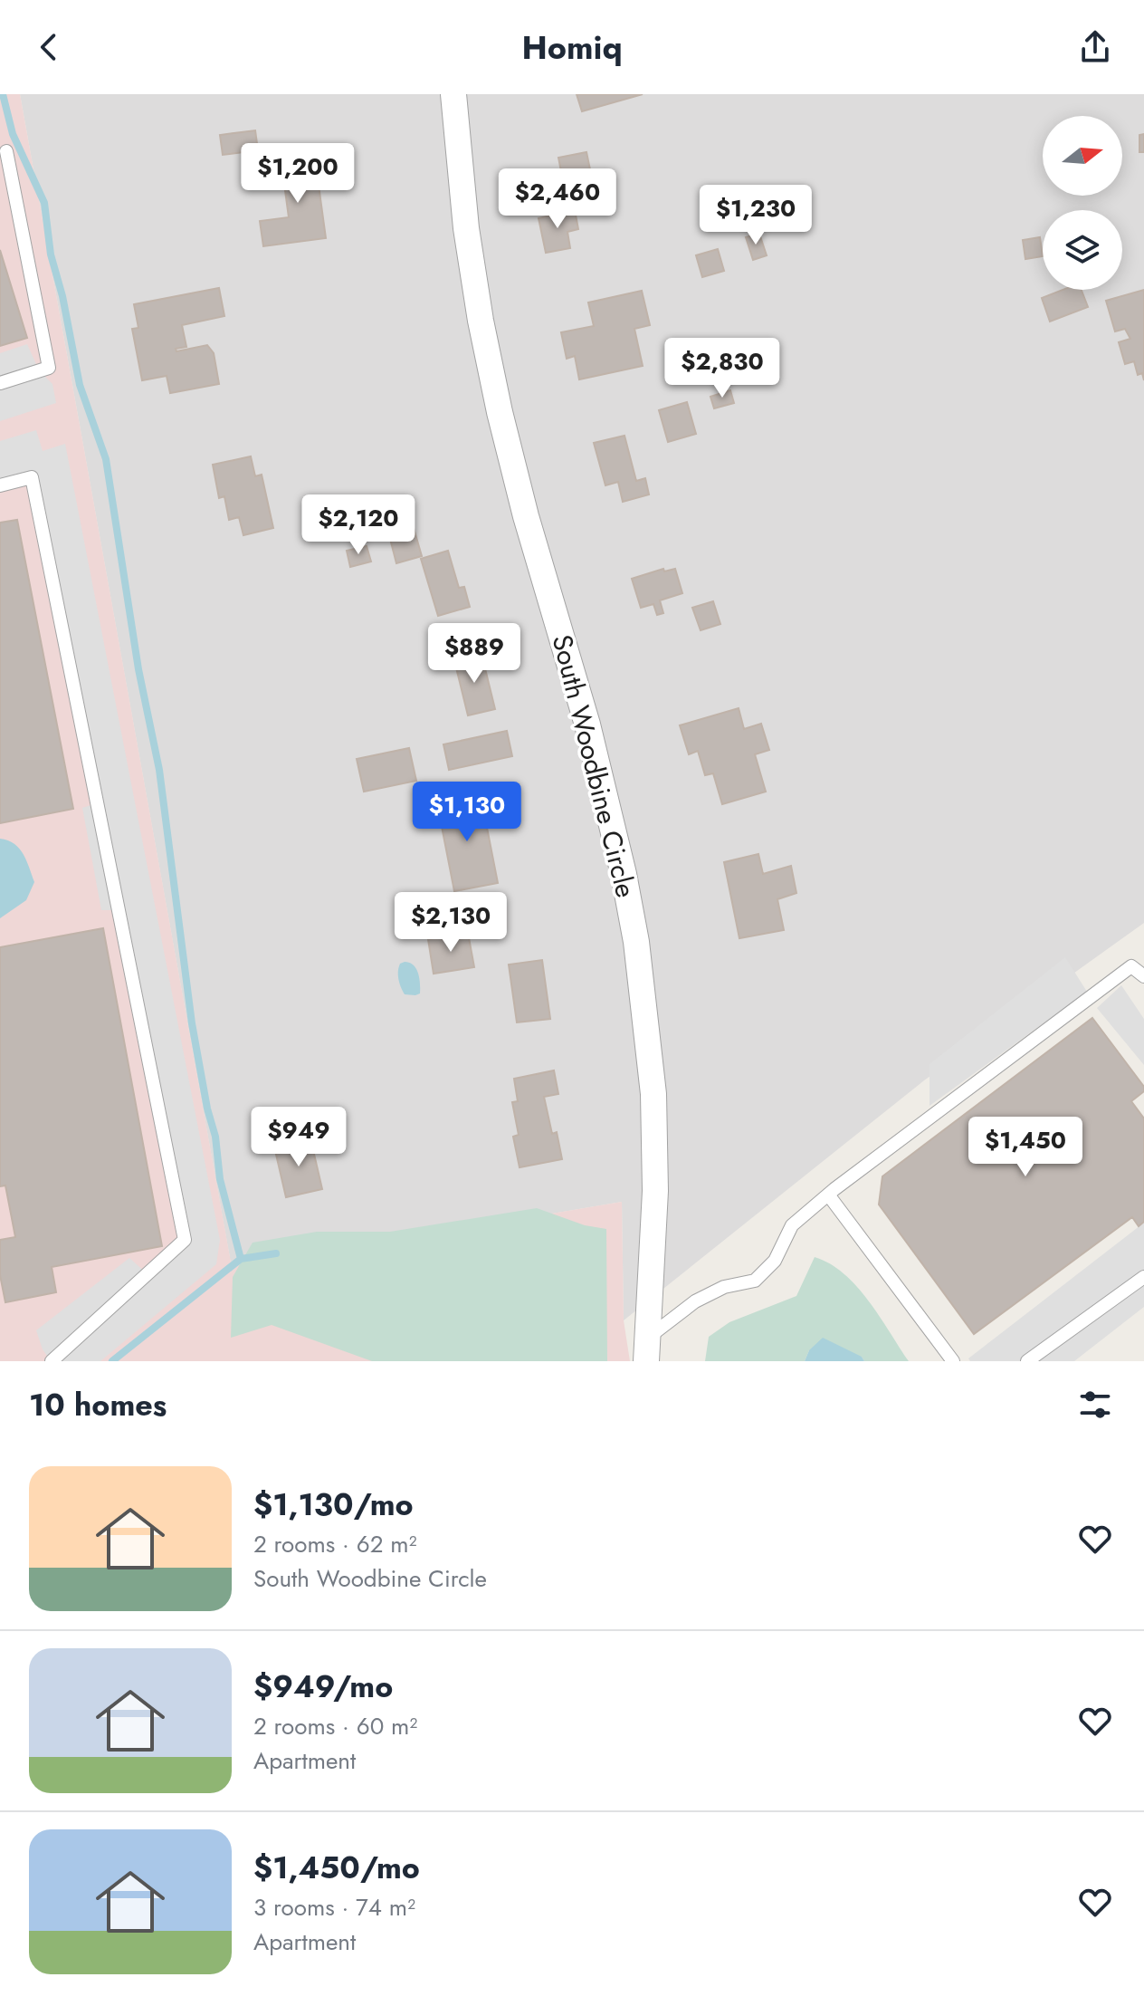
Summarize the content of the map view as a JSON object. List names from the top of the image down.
{
  "streets": {
    "street": ["South Woodbine Circle"]
  },
  "north": "right",
  "page": {
    "header": "Homiq",
    "price": [
      "$1,200",
      "$2,460",
      "$1,230",
      "$2,830",
      "$2,120",
      "$889",
      "$1,130",
      "$2,130",
      "$949",
      "$1,450"
    ],
    "heading": "10 homes",
    "list": [
      {
        "name": "$1,130/mo",
        "note": "2 rooms · 62 m² · South Woodbine Circle"
      },
      {
        "name": "$949/mo",
        "note": "2 rooms · 60 m² · Apartment"
      },
      {
        "name": "$1,450/mo",
        "note": "3 rooms · 74 m² · Apartment"
      }
    ]
  }
}
